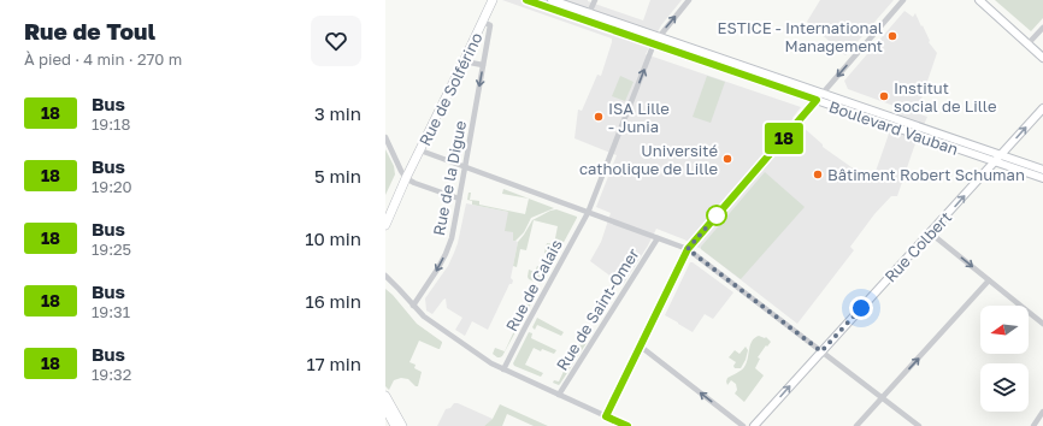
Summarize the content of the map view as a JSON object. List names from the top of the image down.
{
  "streets": {
    "main road": ["Rue de Solférino", "Boulevard Vauban", "Rue Colbert"],
    "street": ["Rue de la Digue", "Rue de Calais", "Rue de Saint-Omer"]
  },
  "crossings": [
    ["Rue de Solférino", "Rue de la Digue"],
    ["Boulevard Vauban", "Rue Colbert"],
    ["Boulevard Vauban", "Rue de Calais"]
  ],
  "one_way": ["Rue de la Digue", "Rue Colbert", "Rue de Calais"],
  "places": [
    "ESTICE - International Management",
    "Institut social de Lille",
    "ISA Lille - Junia",
    "Université catholique de Lille",
    "Bâtiment Robert Schuman"
  ],
  "lines": ["bus line 18"],
  "north": "left",
  "page": {
    "heading": ["Rue de Toul", "À pied · 4 min · 270 m"],
    "on_map": "18",
    "list": [
      {
        "mark": "18",
        "name": "Bus",
        "note": "19:18",
        "value": "3 min"
      },
      {
        "mark": "18",
        "name": "Bus",
        "note": "19:20",
        "value": "5 min"
      },
      {
        "mark": "18",
        "name": "Bus",
        "note": "19:25",
        "value": "10 min"
      },
      {
        "mark": "18",
        "name": "Bus",
        "note": "19:31",
        "value": "16 min"
      },
      {
        "mark": "18",
        "name": "Bus",
        "note": "19:32",
        "value": "17 min"
      }
    ]
  }
}
